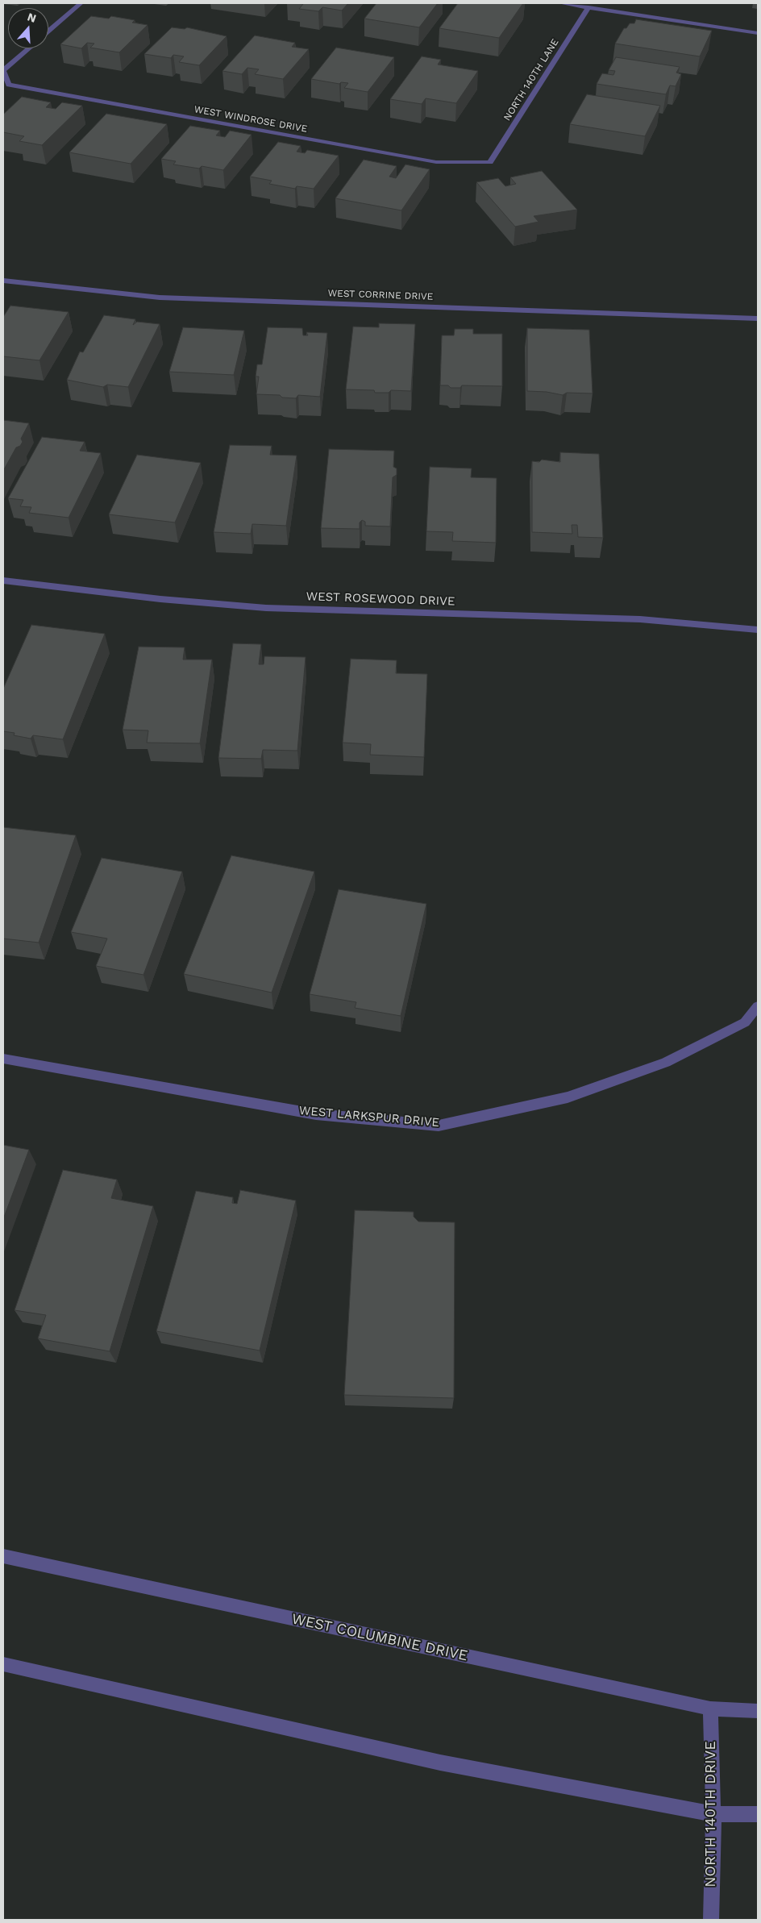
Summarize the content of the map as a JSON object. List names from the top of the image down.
{
  "streets": {
    "street": [
      "NORTH 140TH LANE",
      "WEST WINDROSE DRIVE",
      "WEST CORRINE DRIVE",
      "WEST ROSEWOOD DRIVE",
      "WEST LARKSPUR DRIVE",
      "WEST COLUMBINE DRIVE",
      "NORTH 140TH DRIVE"
    ]
  },
  "crossings": [
    ["NORTH 140TH LANE", "WEST WINDROSE DRIVE"],
    ["WEST COLUMBINE DRIVE", "NORTH 140TH DRIVE"]
  ],
  "north": "top"
}
